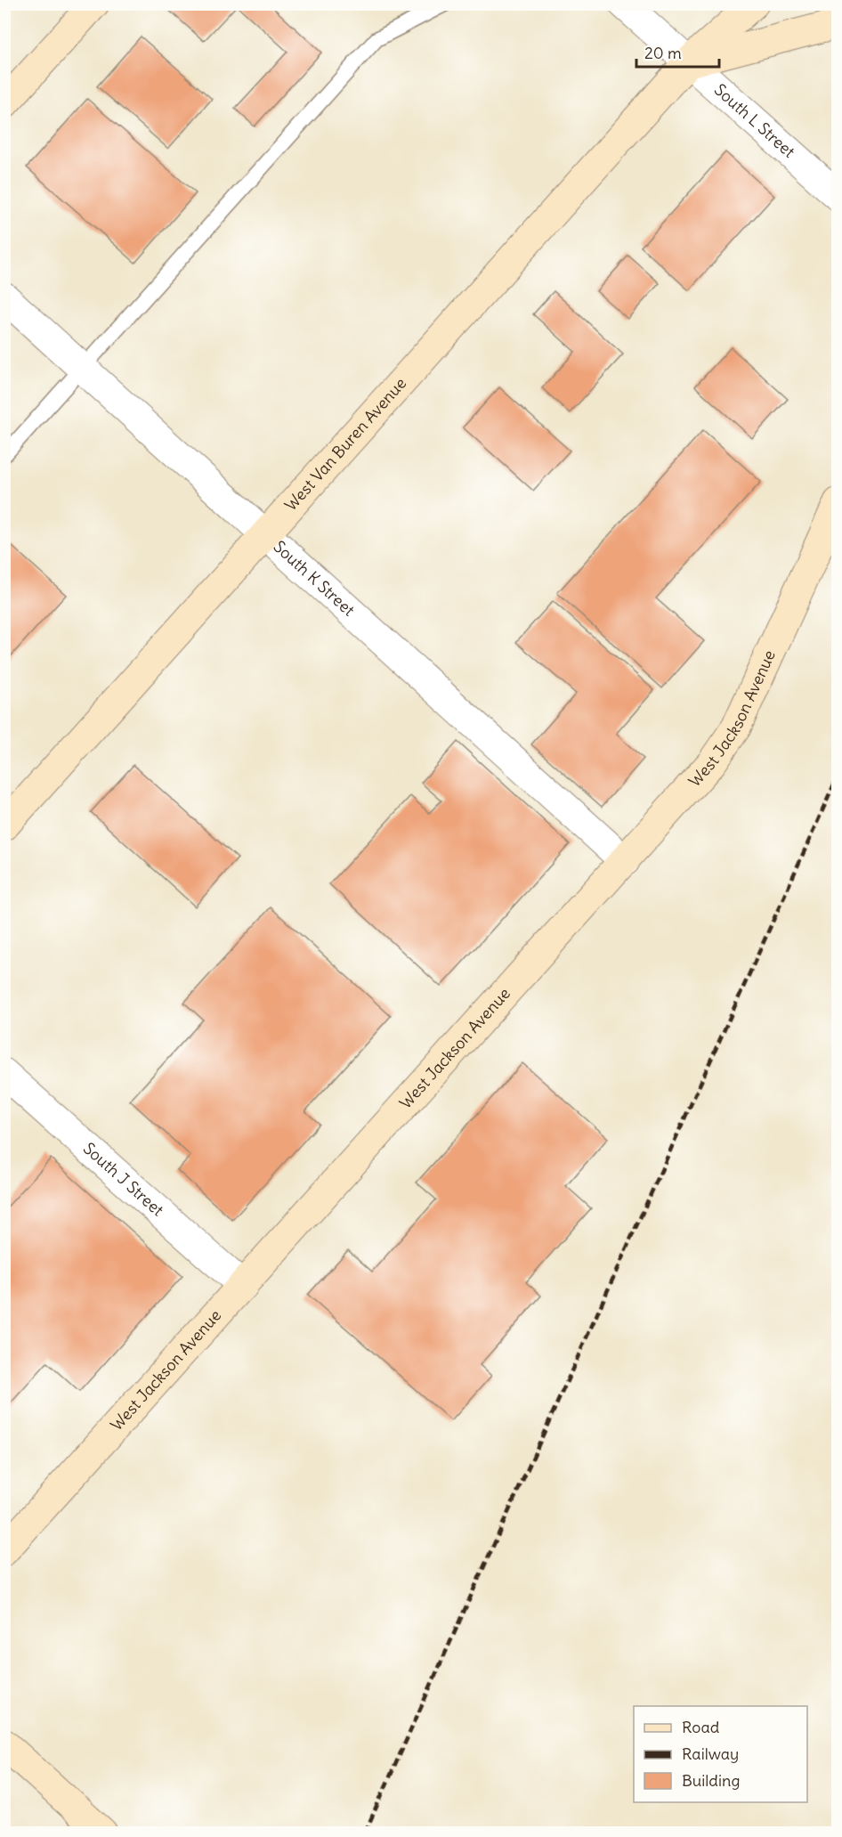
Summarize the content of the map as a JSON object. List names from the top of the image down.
{
  "streets": {
    "street": [
      "South L Street",
      "West Van Buren Avenue",
      "South K Street",
      "West Jackson Avenue",
      "South J Street"
    ]
  },
  "crossings": [
    ["South L Street", "West Van Buren Avenue"],
    ["West Van Buren Avenue", "South K Street"],
    ["South K Street", "West Jackson Avenue"],
    ["West Jackson Avenue", "South J Street"]
  ],
  "legend": ["Road", "Railway", "Building"],
  "scale_bar": "20 m"
}
